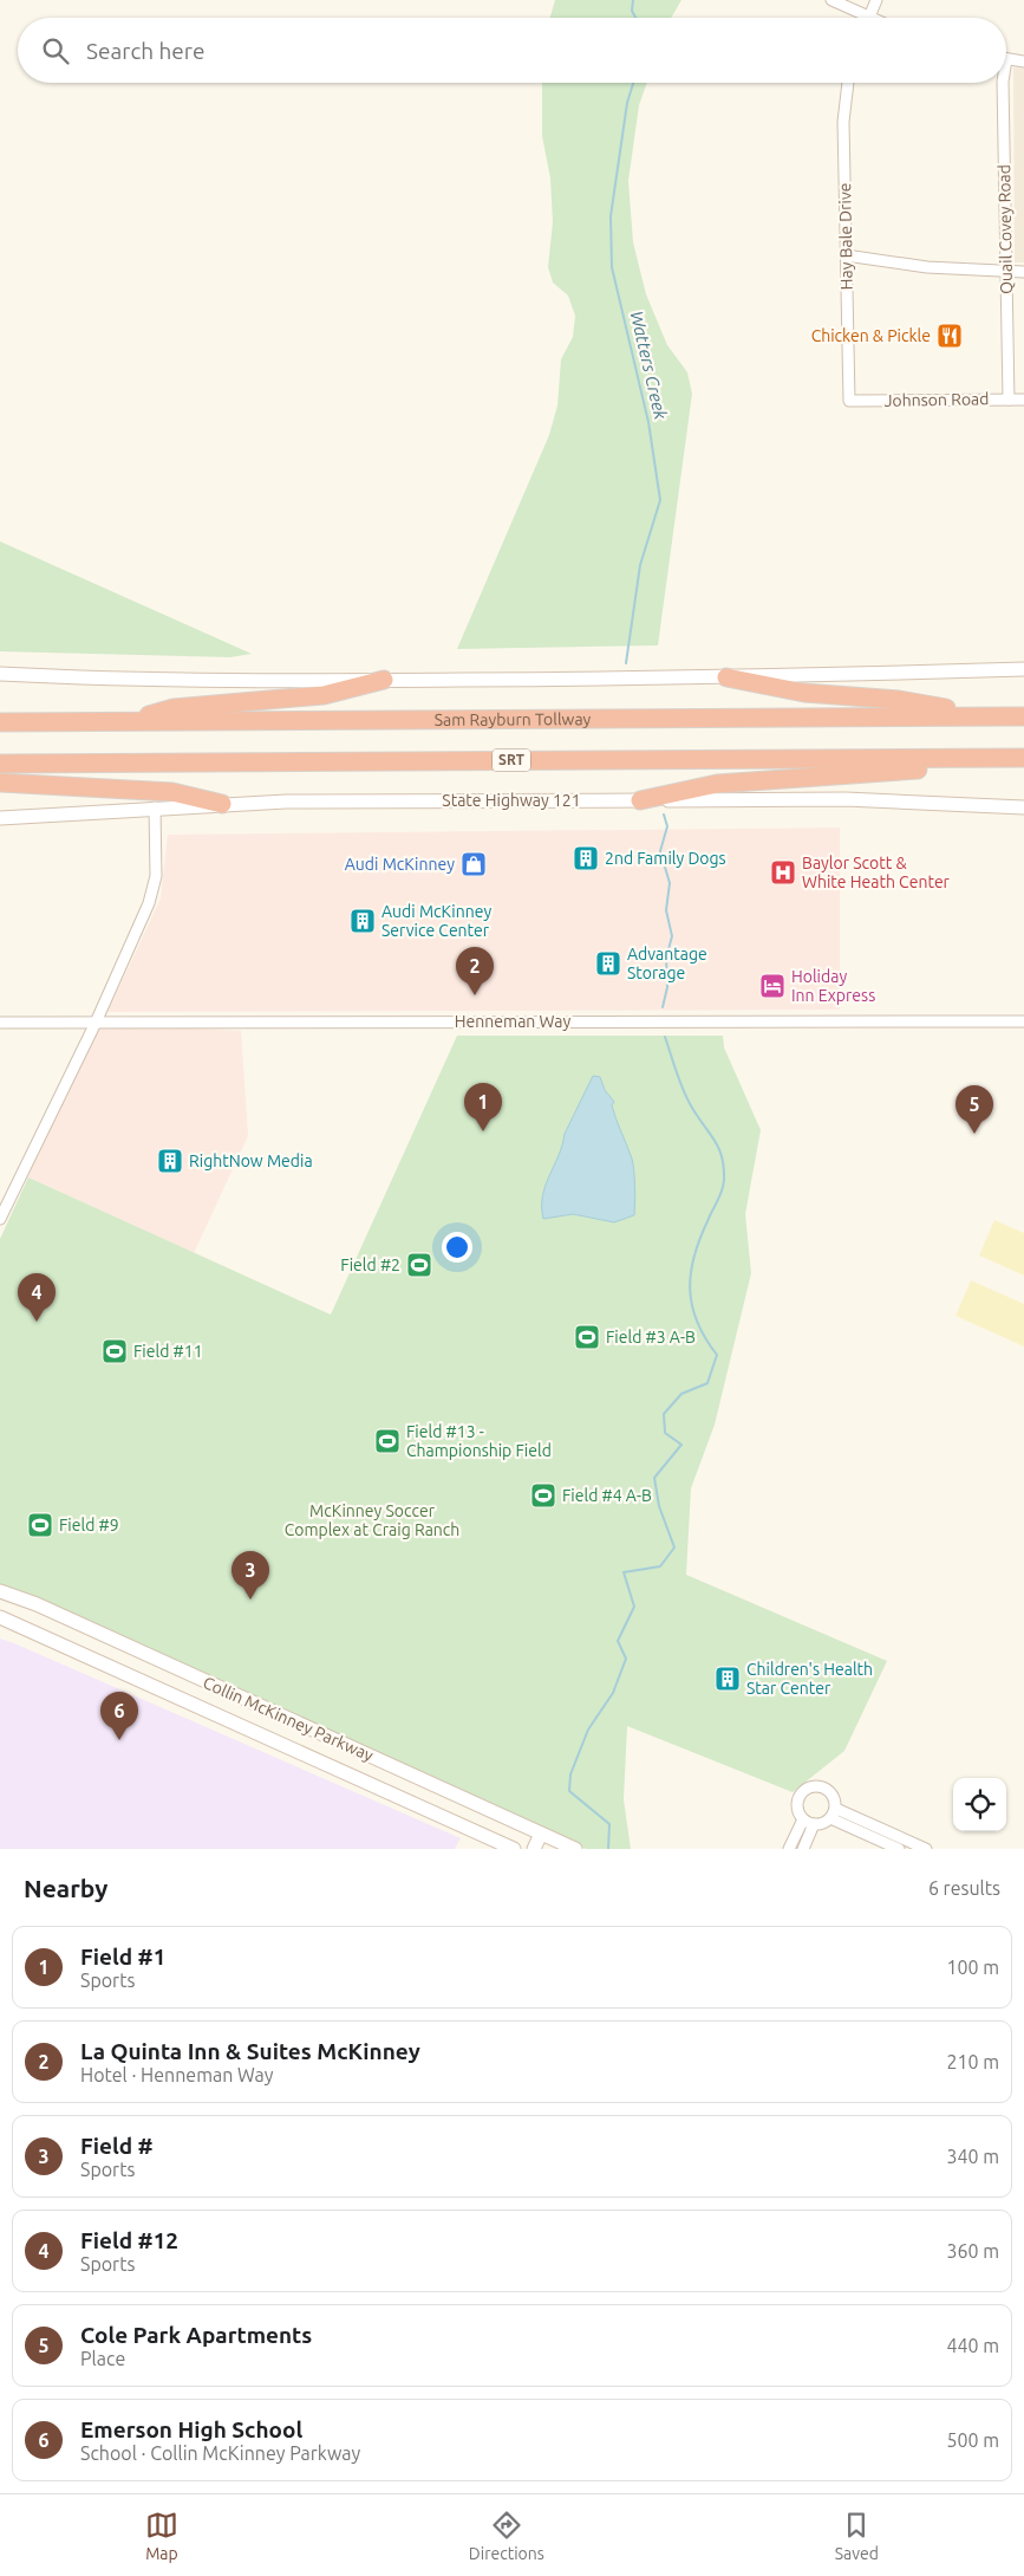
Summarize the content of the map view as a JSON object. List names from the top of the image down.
{
  "streets": {
    "highway": ["Sam Rayburn Tollway", "SRT"],
    "main road": ["State Highway 121", "Collin McKinney Parkway"],
    "street": [
      "Quail Covey Road",
      "Hay Bale Drive",
      "Johnson Road",
      "Henneman Way"
    ]
  },
  "crossings": [
    ["Quail Covey Road", "Johnson Road"],
    ["Hay Bale Drive", "Johnson Road"]
  ],
  "water": ["Watters Creek"],
  "parks": ["McKinney Soccer Complex at Craig Ranch"],
  "places": {
    "restaurant": ["Chicken & Pickle"],
    "building": [
      "2nd Family Dogs",
      "Audi McKinney Service Center",
      "Advantage Storage",
      "RightNow Media",
      "Children's Health Star Center"
    ],
    "shop": ["Audi McKinney"],
    "hospital": ["Baylor Scott & White Heath Center"],
    "hotel": ["Holiday Inn Express"],
    "sports": [
      "Field #2",
      "Field #3 A-B",
      "Field #11",
      "Field #13 - Championship Field",
      "Field #4 A-B",
      "Field #9"
    ]
  },
  "page": {
    "search": "Search here",
    "pins": [
      "2",
      "1",
      "5",
      "4",
      "3",
      "6"
    ],
    "heading": ["Nearby", "6 results"],
    "list": [
      {
        "mark": "1",
        "name": "Field #1",
        "note": "Sports",
        "value": "100 m"
      },
      {
        "mark": "2",
        "name": "La Quinta Inn & Suites McKinney",
        "note": "Hotel · Henneman Way",
        "value": "210 m"
      },
      {
        "mark": "3",
        "name": "Field #",
        "note": "Sports",
        "value": "340 m"
      },
      {
        "mark": "4",
        "name": "Field #12",
        "note": "Sports",
        "value": "360 m"
      },
      {
        "mark": "5",
        "name": "Cole Park Apartments",
        "note": "Place",
        "value": "440 m"
      },
      {
        "mark": "6",
        "name": "Emerson High School",
        "note": "School · Collin McKinney Parkway",
        "value": "500 m"
      }
    ],
    "nav": ["Map", "Directions", "Saved"]
  }
}
